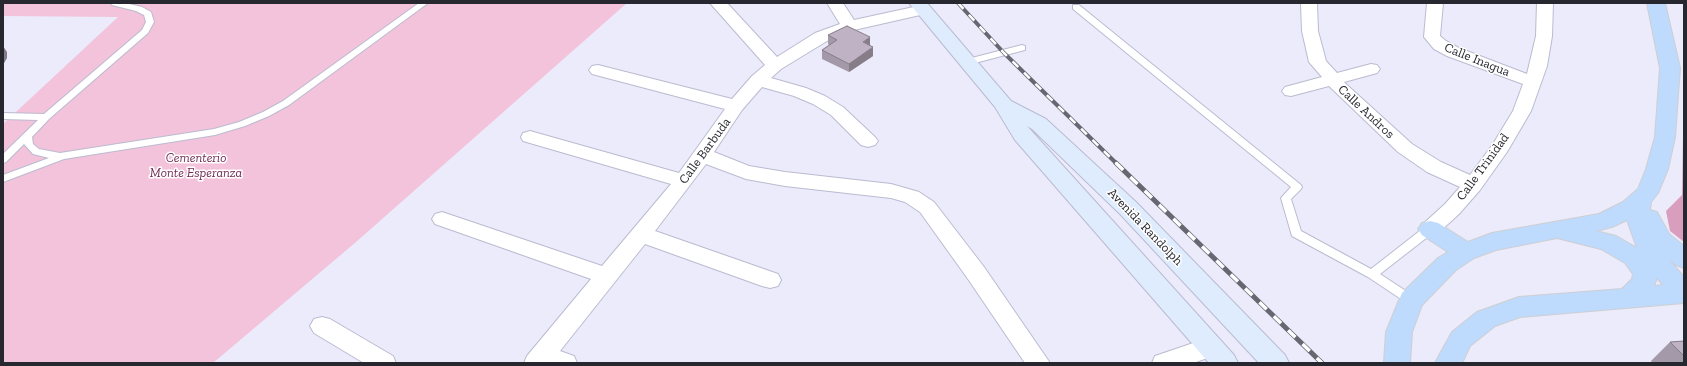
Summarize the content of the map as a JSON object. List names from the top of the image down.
{
  "streets": {
    "main road": ["Avenida Randolph"],
    "street": [
      "Calle Inagua",
      "Calle Andros",
      "Calle Barbuda",
      "Calle Trinidad"
    ]
  },
  "crossings": [
    ["Calle Inagua", "Calle Trinidad"],
    ["Calle Andros", "Calle Trinidad"],
    ["Calle Barbuda", "Avenida Randolph"]
  ],
  "parks": ["Cementerio Monte Esperanza"]
}
